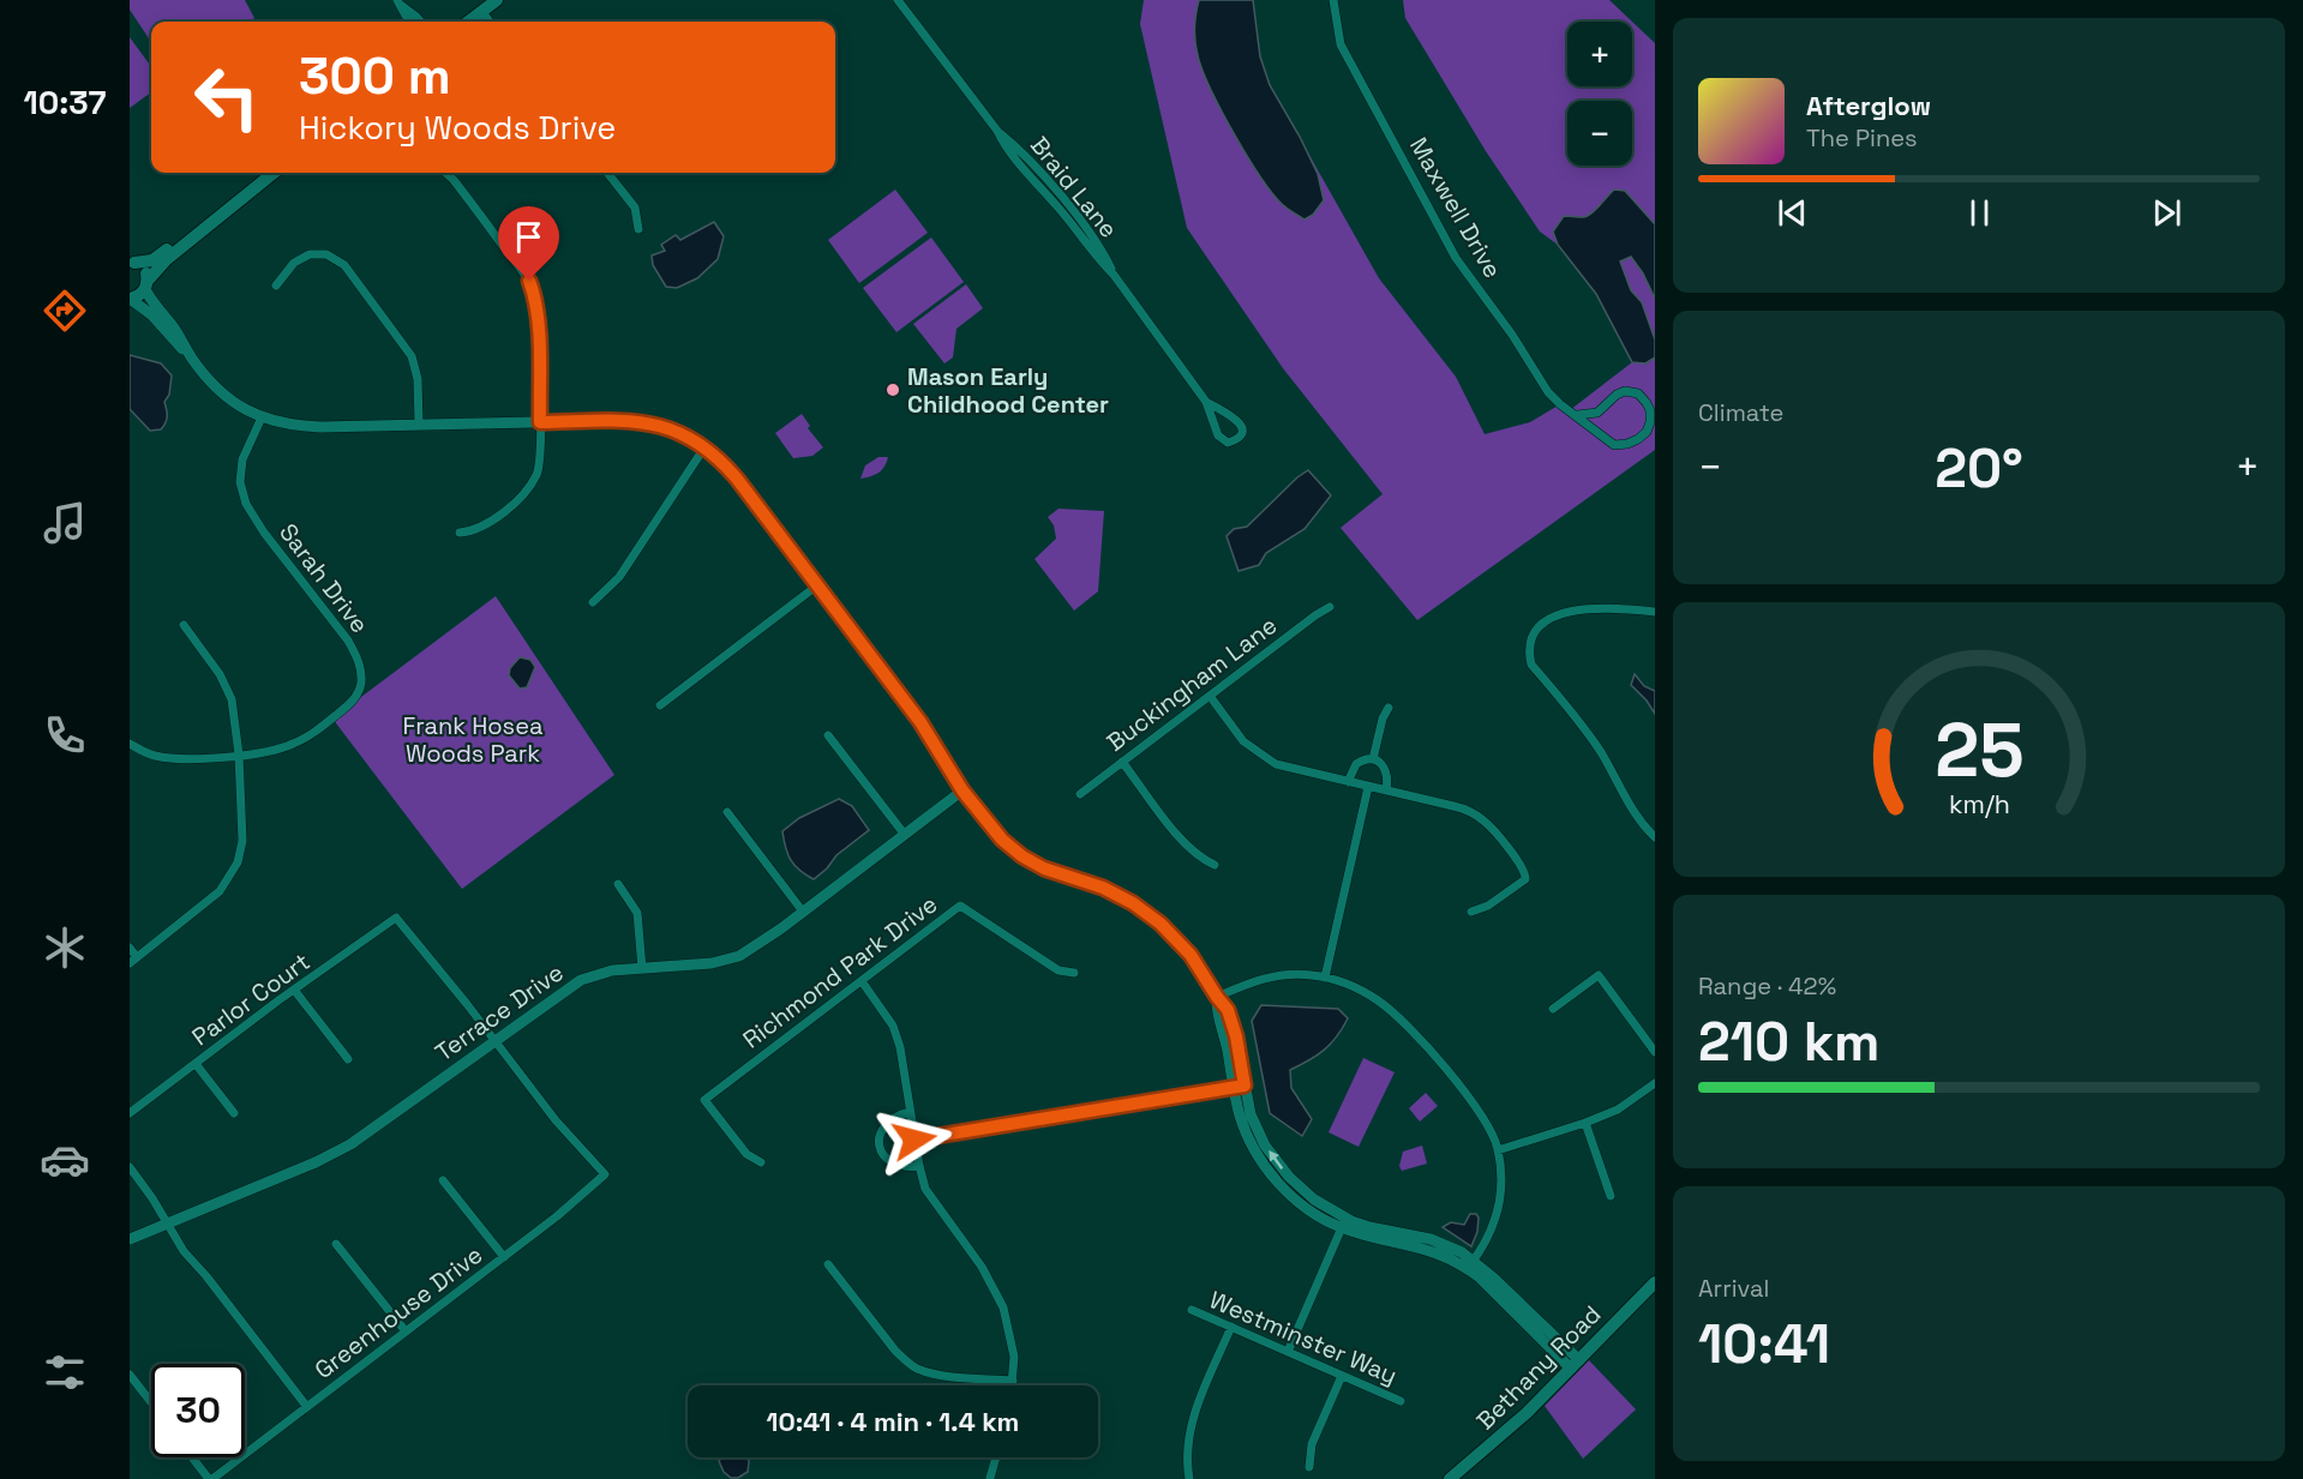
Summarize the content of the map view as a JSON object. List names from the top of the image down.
{
  "streets": {
    "main road": ["Bethany Road"],
    "street": [
      "Braid Lane",
      "Maxwell Drive",
      "Sarah Drive",
      "Buckingham Lane",
      "Richmond Park Drive",
      "Parlor Court",
      "Terrace Drive",
      "Greenhouse Drive",
      "Westminster Way"
    ]
  },
  "crossings": [
    ["Parlor Court", "Terrace Drive"],
    ["Parlor Court", "Greenhouse Drive"],
    ["Terrace Drive", "Greenhouse Drive"]
  ],
  "parks": ["Frank Hosea Woods Park"],
  "places": ["Mason Early Childhood Center"],
  "page": {
    "tabs": "10:37",
    "map_buttons": ["+", "−"],
    "turn": ["300 m", "Hickory Woods Drive"],
    "song": ["Afterglow", "The Pines"],
    "tile": [
      "Climate",
      ["Range · 42%", "210 km"],
      ["Arrival", "10:41"]
    ],
    "heat": ["−", "20°", "+"],
    "limit": "30",
    "trip": "10:41 · 4 min · 1.4 km",
    "gauge": ["25", "km/h"]
  }
}
